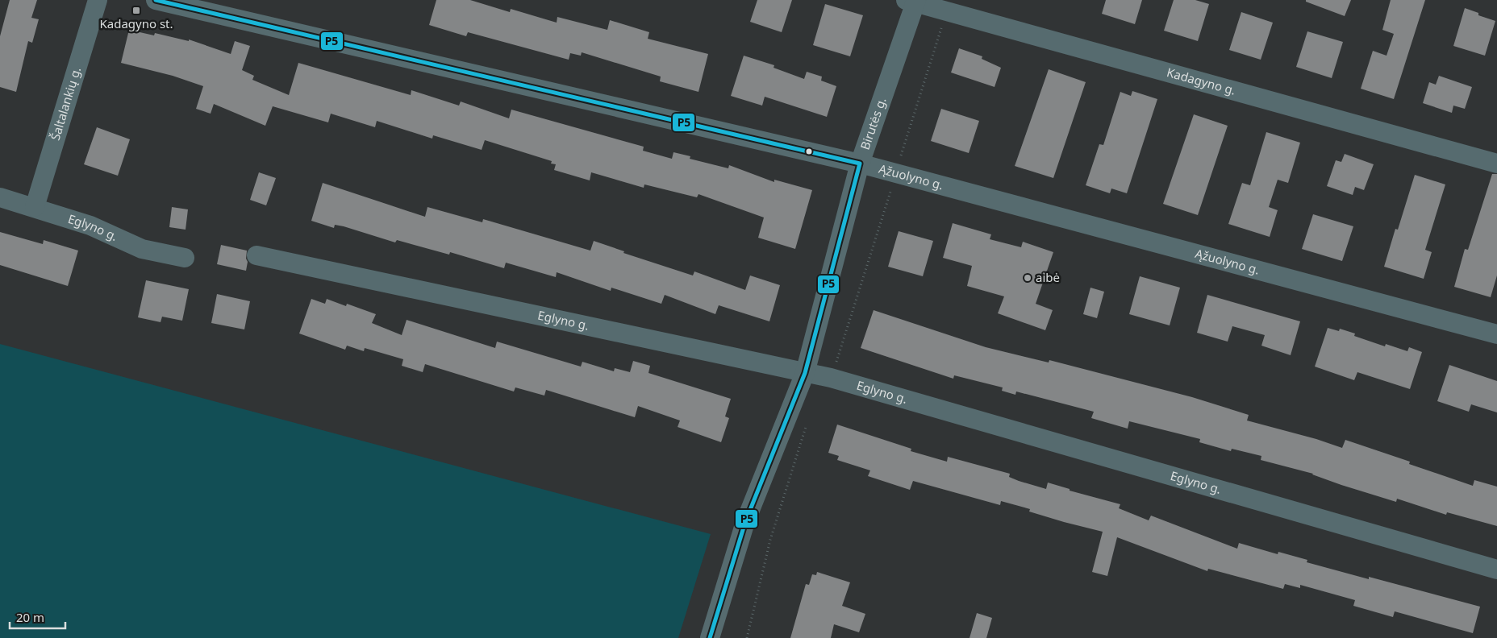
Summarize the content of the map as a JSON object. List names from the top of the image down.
{
  "streets": {
    "street": [
      "Kadagyno g.",
      "Šaltalankių g.",
      "Birutės g.",
      "Ąžuolyno g.",
      "Eglyno g."
    ]
  },
  "crossings": [
    ["Kadagyno g.", "Birutės g."],
    ["Šaltalankių g.", "Eglyno g."],
    ["Birutės g.", "Ąžuolyno g."],
    ["Birutės g.", "Eglyno g."]
  ],
  "places": {
    "transit": ["Kadagyno st."],
    "other": ["aibė"]
  },
  "lines": ["transit line P5"],
  "scale_bar": "20 m"
}
